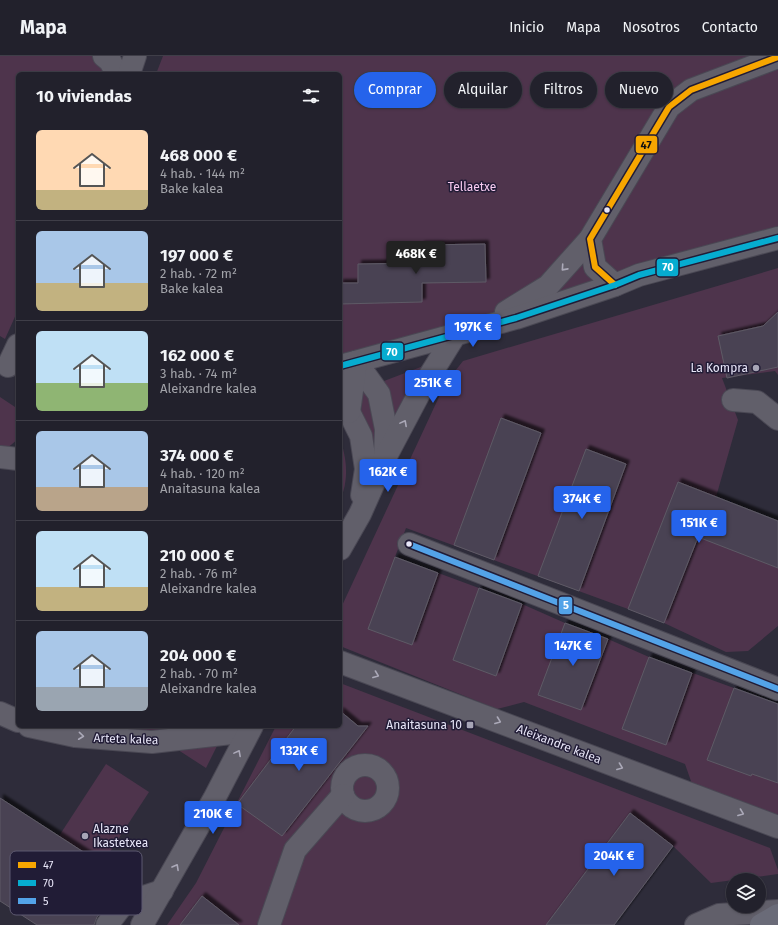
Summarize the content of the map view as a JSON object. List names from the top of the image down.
{
  "streets": {
    "street": ["Arteta kalea", "Aleixandre kalea"]
  },
  "one_way": ["Arteta kalea"],
  "parks": ["Tellaetxe"],
  "places": {
    "other": ["La Kompra", "Alazne Ikastetxea"],
    "transit": ["Anaitasuna 10"]
  },
  "lines": ["transit line 47", "transit line 70", "transit line 5"],
  "legend": ["47", "70", "5"],
  "page": {
    "header": "Mapa",
    "nav": [
      "Inicio",
      "Mapa",
      "Nosotros",
      "Contacto"
    ],
    "chip": [
      "Comprar",
      "Alquilar",
      "Filtros",
      "Nuevo"
    ],
    "heading": "10 viviendas",
    "list": [
      {
        "name": "468 000 €",
        "note": "4 hab. · 144 m² · Bake kalea"
      },
      {
        "name": "197 000 €",
        "note": "2 hab. · 72 m² · Bake kalea"
      },
      {
        "name": "162 000 €",
        "note": "3 hab. · 74 m² · Aleixandre kalea"
      },
      {
        "name": "374 000 €",
        "note": "4 hab. · 120 m² · Anaitasuna kalea"
      },
      {
        "name": "210 000 €",
        "note": "2 hab. · 76 m² · Aleixandre kalea"
      },
      {
        "name": "204 000 €",
        "note": "2 hab. · 70 m² · Aleixandre kalea"
      }
    ],
    "price": [
      "468K €",
      "197K €",
      "251K €",
      "162K €",
      "374K €",
      "151K €",
      "147K €",
      "132K €",
      "210K €",
      "204K €"
    ]
  }
}
